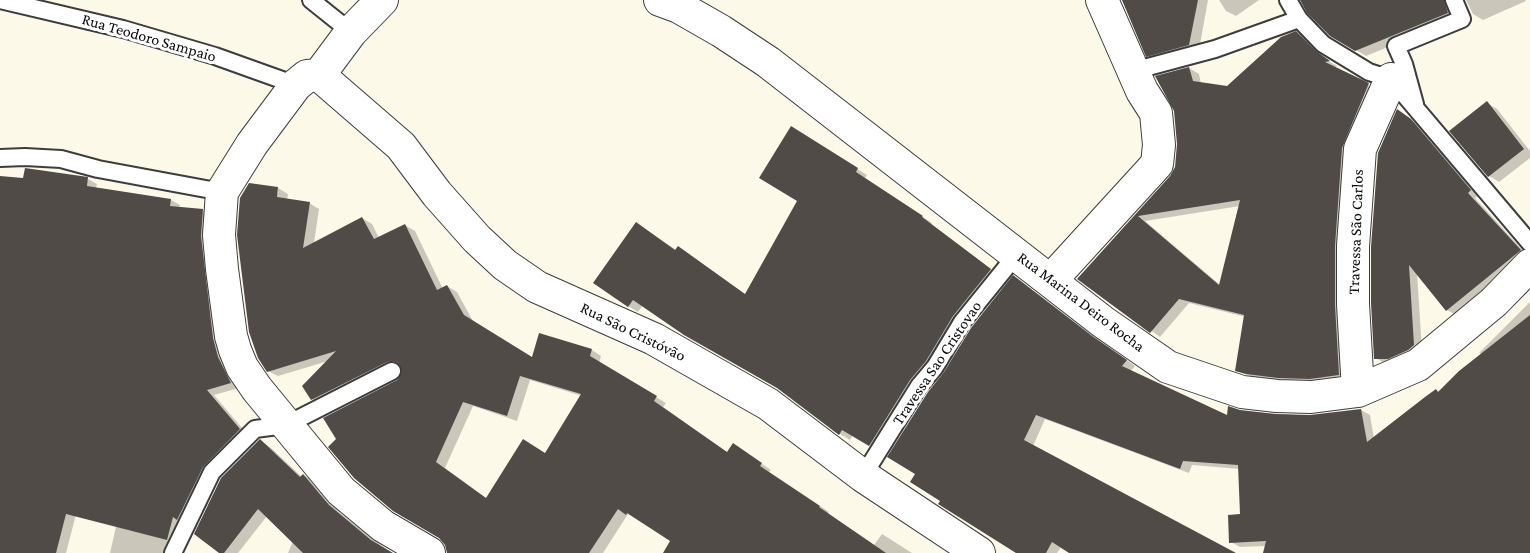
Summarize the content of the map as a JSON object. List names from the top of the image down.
{
  "streets": {
    "street": ["Travessa São Carlos", "Rua Marina Deiro Rocha", "Rua São Cristóvão"],
    "lane": ["Rua Teodoro Sampaio", "Travessa Sao Cristovao"]
  },
  "crossings": [
    ["Rua Teodoro Sampaio", "Rua São Cristóvão"],
    ["Travessa São Carlos", "Rua Marina Deiro Rocha"],
    ["Rua Marina Deiro Rocha", "Travessa Sao Cristovao"],
    ["Rua São Cristóvão", "Travessa Sao Cristovao"]
  ]
}
